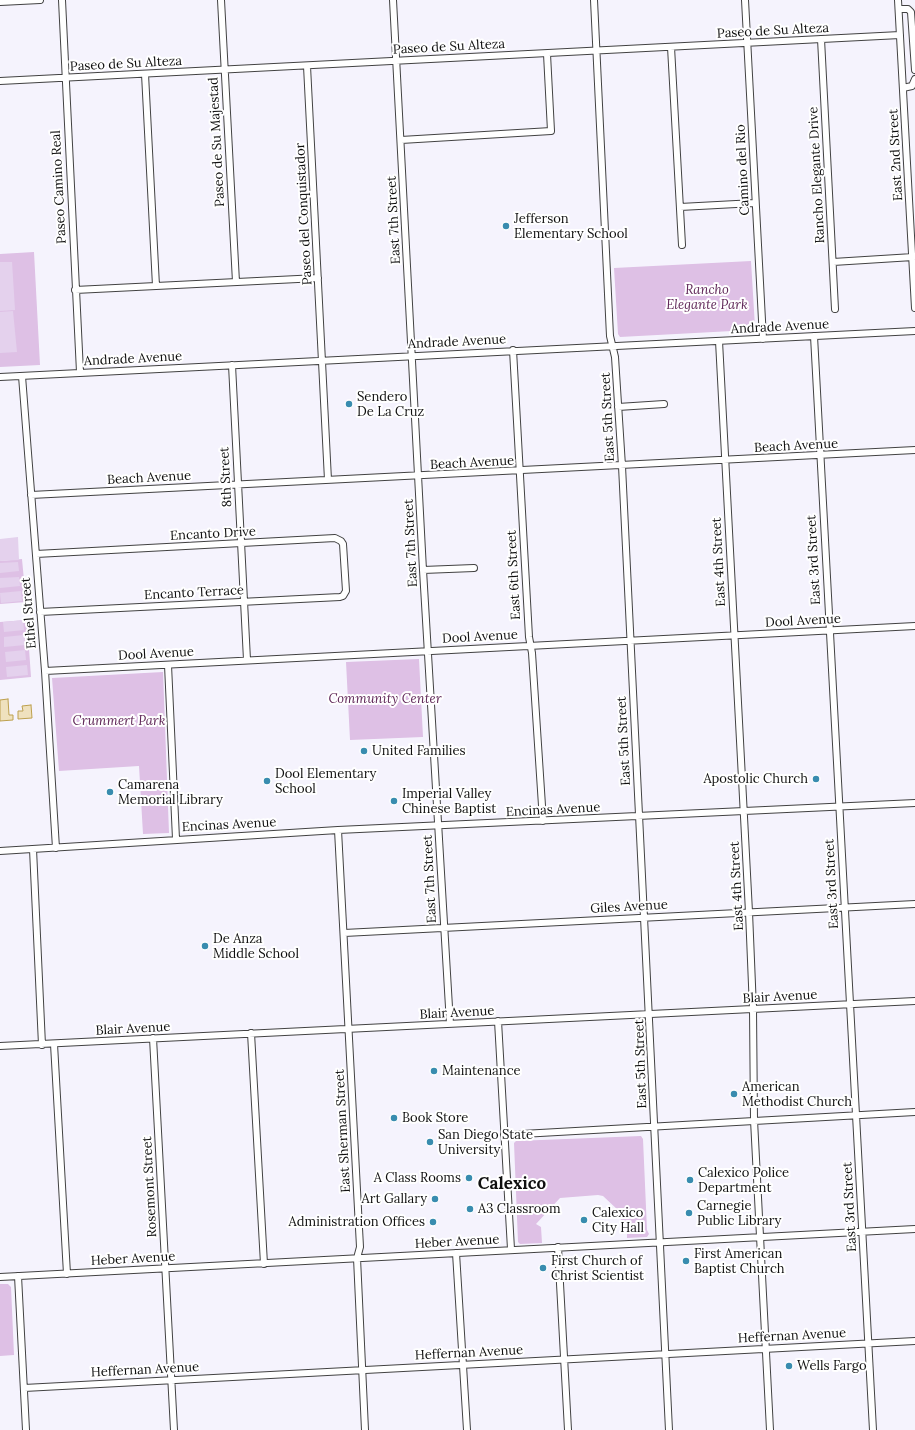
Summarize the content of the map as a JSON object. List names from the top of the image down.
{
  "streets": {
    "street": [
      "Paseo de Su Alteza",
      "Paseo de Su Majestad",
      "East 2nd Street",
      "Camino del Rio",
      "Rancho Elegante Drive",
      "Paseo Camino Real",
      "Paseo del Conquistador",
      "East 7th Street",
      "Andrade Avenue",
      "East 5th Street",
      "Beach Avenue",
      "8th Street",
      "Encanto Drive",
      "East 3rd Street",
      "East 4th Street",
      "East 6th Street",
      "Encanto Terrace",
      "Ethel Street",
      "Dool Avenue",
      "Encinas Avenue",
      "Giles Avenue",
      "Blair Avenue",
      "East Sherman Street",
      "Rosemont Street",
      "Heber Avenue",
      "Heffernan Avenue"
    ]
  },
  "crossings": [
    ["Paseo de Su Alteza", "Paseo de Su Majestad"],
    ["Paseo de Su Alteza", "East 2nd Street"],
    ["Paseo de Su Alteza", "Camino del Rio"],
    ["Paseo de Su Alteza", "Rancho Elegante Drive"],
    ["Paseo de Su Alteza", "Paseo Camino Real"],
    ["Paseo de Su Alteza", "Paseo del Conquistador"],
    ["Paseo de Su Alteza", "East 7th Street"],
    ["Paseo de Su Alteza", "East 5th Street"],
    ["Camino del Rio", "Andrade Avenue"],
    ["Paseo Camino Real", "Andrade Avenue"],
    ["Paseo del Conquistador", "Andrade Avenue"],
    ["East 7th Street", "Andrade Avenue"],
    ["East 7th Street", "Beach Avenue"],
    ["East 7th Street", "Dool Avenue"],
    ["East 7th Street", "Encinas Avenue"],
    ["East 7th Street", "Giles Avenue"],
    ["East 7th Street", "Blair Avenue"],
    ["Andrade Avenue", "East 5th Street"],
    ["Andrade Avenue", "8th Street"],
    ["Andrade Avenue", "East 3rd Street"],
    ["Andrade Avenue", "East 4th Street"],
    ["Andrade Avenue", "East 6th Street"],
    ["Andrade Avenue", "Ethel Street"],
    ["East 5th Street", "Beach Avenue"],
    ["East 5th Street", "Dool Avenue"],
    ["East 5th Street", "Encinas Avenue"],
    ["East 5th Street", "Giles Avenue"],
    ["East 5th Street", "Blair Avenue"],
    ["East 5th Street", "Heber Avenue"],
    ["East 5th Street", "Heffernan Avenue"],
    ["Beach Avenue", "8th Street"],
    ["Beach Avenue", "East 3rd Street"],
    ["Beach Avenue", "East 4th Street"],
    ["Beach Avenue", "East 6th Street"],
    ["Beach Avenue", "Ethel Street"],
    ["8th Street", "Encanto Drive"],
    ["8th Street", "Encanto Terrace"],
    ["8th Street", "Dool Avenue"],
    ["Encanto Drive", "Encanto Terrace"],
    ["Encanto Drive", "Ethel Street"],
    ["East 3rd Street", "Dool Avenue"],
    ["East 3rd Street", "Encinas Avenue"],
    ["East 3rd Street", "Giles Avenue"],
    ["East 3rd Street", "Blair Avenue"],
    ["East 3rd Street", "Heber Avenue"],
    ["East 3rd Street", "Heffernan Avenue"],
    ["East 4th Street", "Dool Avenue"],
    ["East 4th Street", "Encinas Avenue"],
    ["East 4th Street", "Giles Avenue"],
    ["East 4th Street", "Blair Avenue"],
    ["East 4th Street", "Heber Avenue"],
    ["East 4th Street", "Heffernan Avenue"],
    ["East 6th Street", "Dool Avenue"],
    ["East 6th Street", "Encinas Avenue"],
    ["Encanto Terrace", "Ethel Street"],
    ["Ethel Street", "Dool Avenue"],
    ["Ethel Street", "Encinas Avenue"],
    ["Encinas Avenue", "East Sherman Street"],
    ["Giles Avenue", "East Sherman Street"],
    ["Blair Avenue", "East Sherman Street"],
    ["Blair Avenue", "Rosemont Street"],
    ["East Sherman Street", "Heber Avenue"],
    ["East Sherman Street", "Heffernan Avenue"],
    ["Rosemont Street", "Heber Avenue"],
    ["Rosemont Street", "Heffernan Avenue"]
  ],
  "districts": ["Calexico"],
  "parks": ["Rancho Elegante Park", "Community Center", "Crummert Park"],
  "places": [
    "Jefferson Elementary School",
    "Sendero De La Cruz",
    "United Families",
    "Apostolic Church",
    "Dool Elementary School",
    "Camarena Memorial Library",
    "Imperial Valley Chinese Baptist",
    "De Anza Middle School",
    "Maintenance",
    "American Methodist Church",
    "Book Store",
    "San Diego State University",
    "A Class Rooms",
    "Calexico Police Department",
    "Art Gallary",
    "A3 Classroom",
    "Carnegie Public Library",
    "Calexico City Hall",
    "Administration Offices",
    "First American Baptist Church",
    "First Church of Christ Scientist",
    "Wells Fargo"
  ]
}
